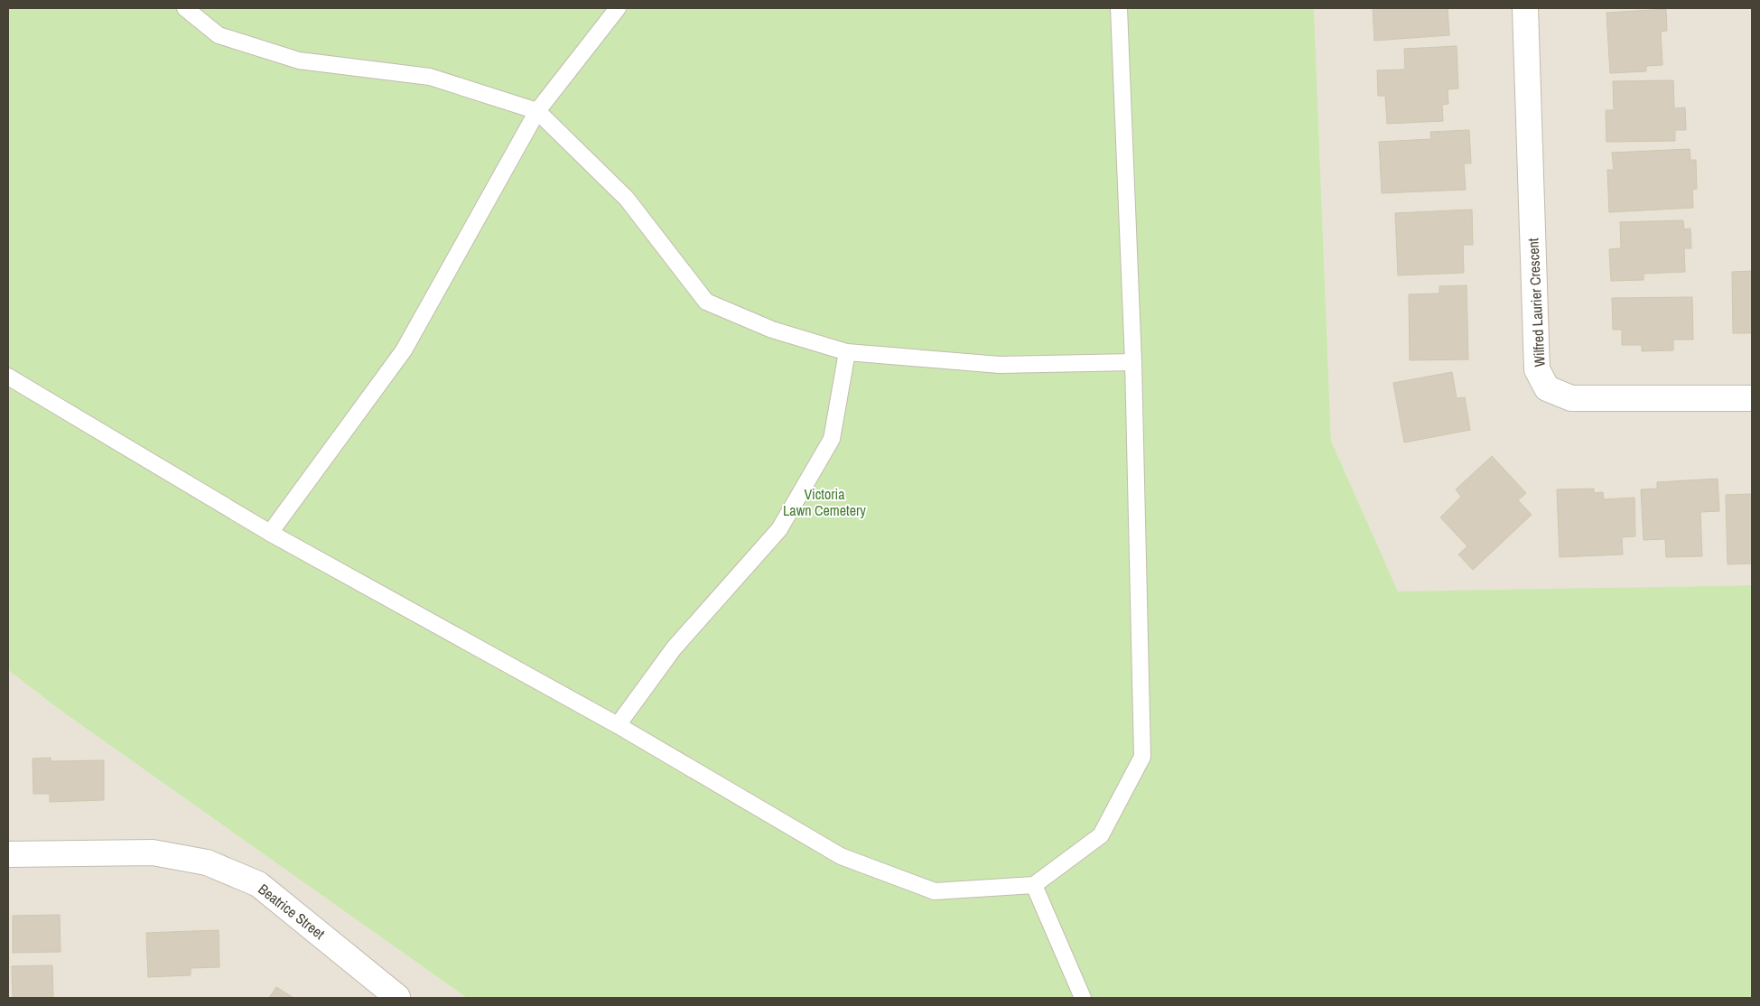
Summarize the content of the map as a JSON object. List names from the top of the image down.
{
  "streets": {
    "street": ["Wilfred Laurier Crescent", "Beatrice Street"]
  },
  "parks": ["Victoria Lawn Cemetery"]
}
